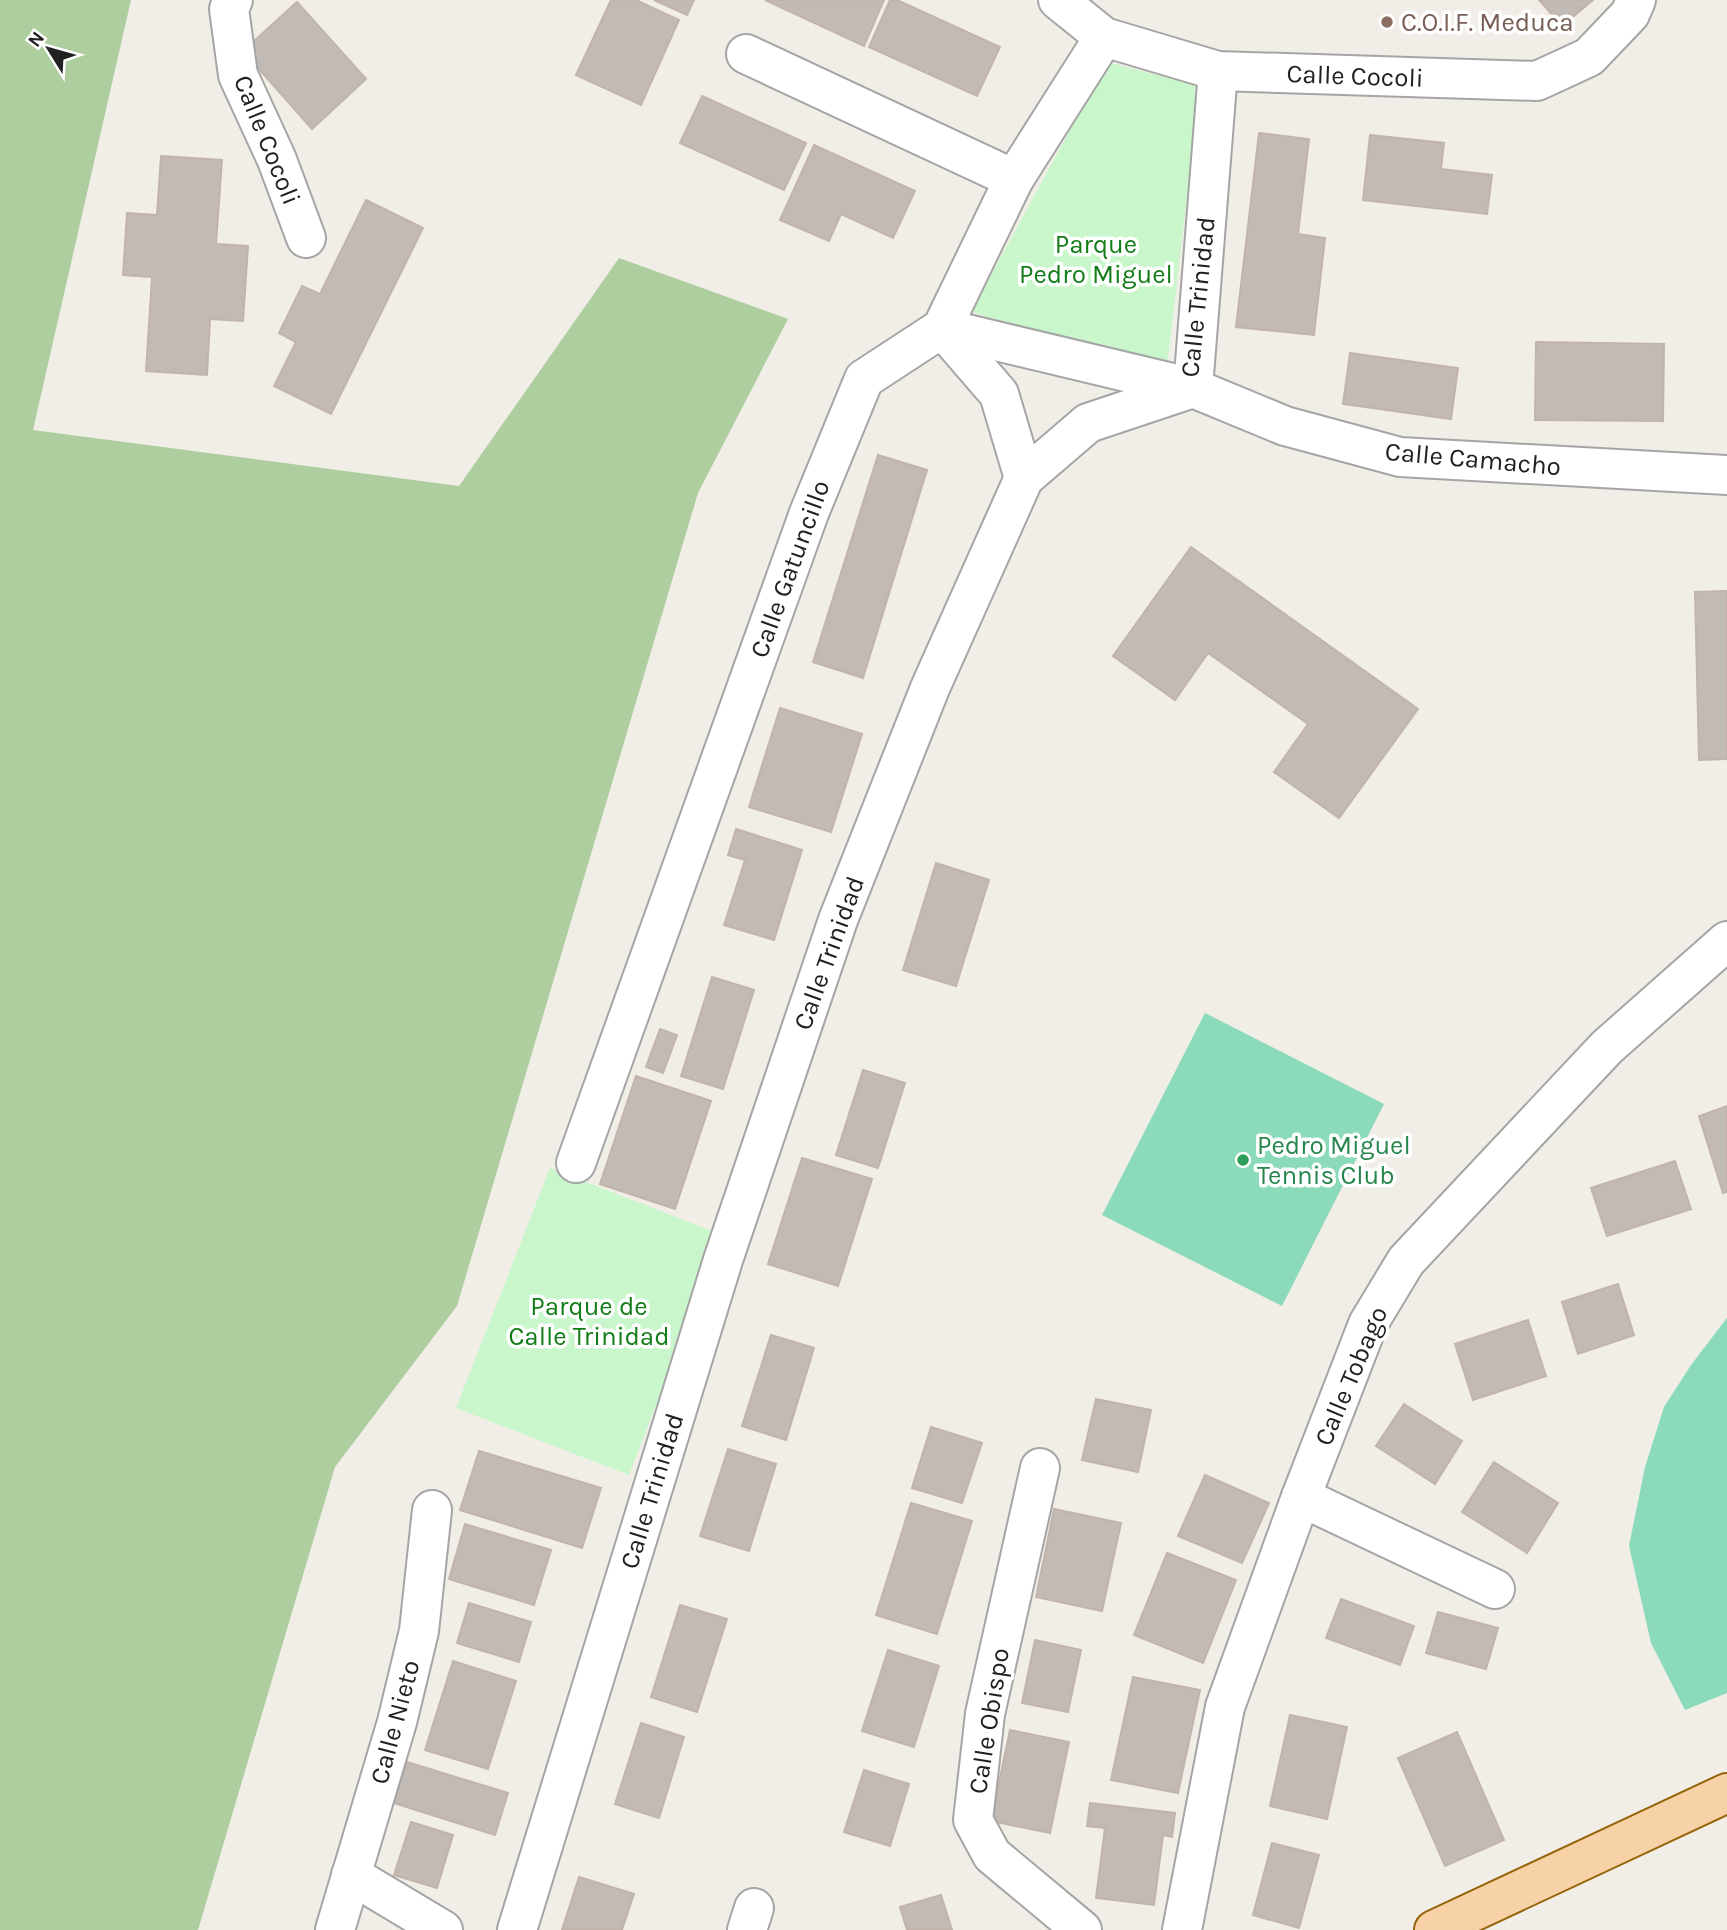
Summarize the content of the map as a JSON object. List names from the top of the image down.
{
  "streets": {
    "street": [
      "Calle Cocoli",
      "Calle Trinidad",
      "Calle Camacho",
      "Calle Gatuncillo",
      "Calle Tobago",
      "Calle Obispo",
      "Calle Nieto"
    ]
  },
  "crossings": [
    ["Calle Cocoli", "Calle Trinidad"],
    ["Calle Trinidad", "Calle Camacho"],
    ["Calle Camacho", "Calle Gatuncillo"]
  ],
  "parks": ["Parque Pedro Miguel", "Parque de Calle Trinidad"],
  "places": ["C.O.I.F. Meduca", "Pedro Miguel Tennis Club"],
  "north": "top left"
}
